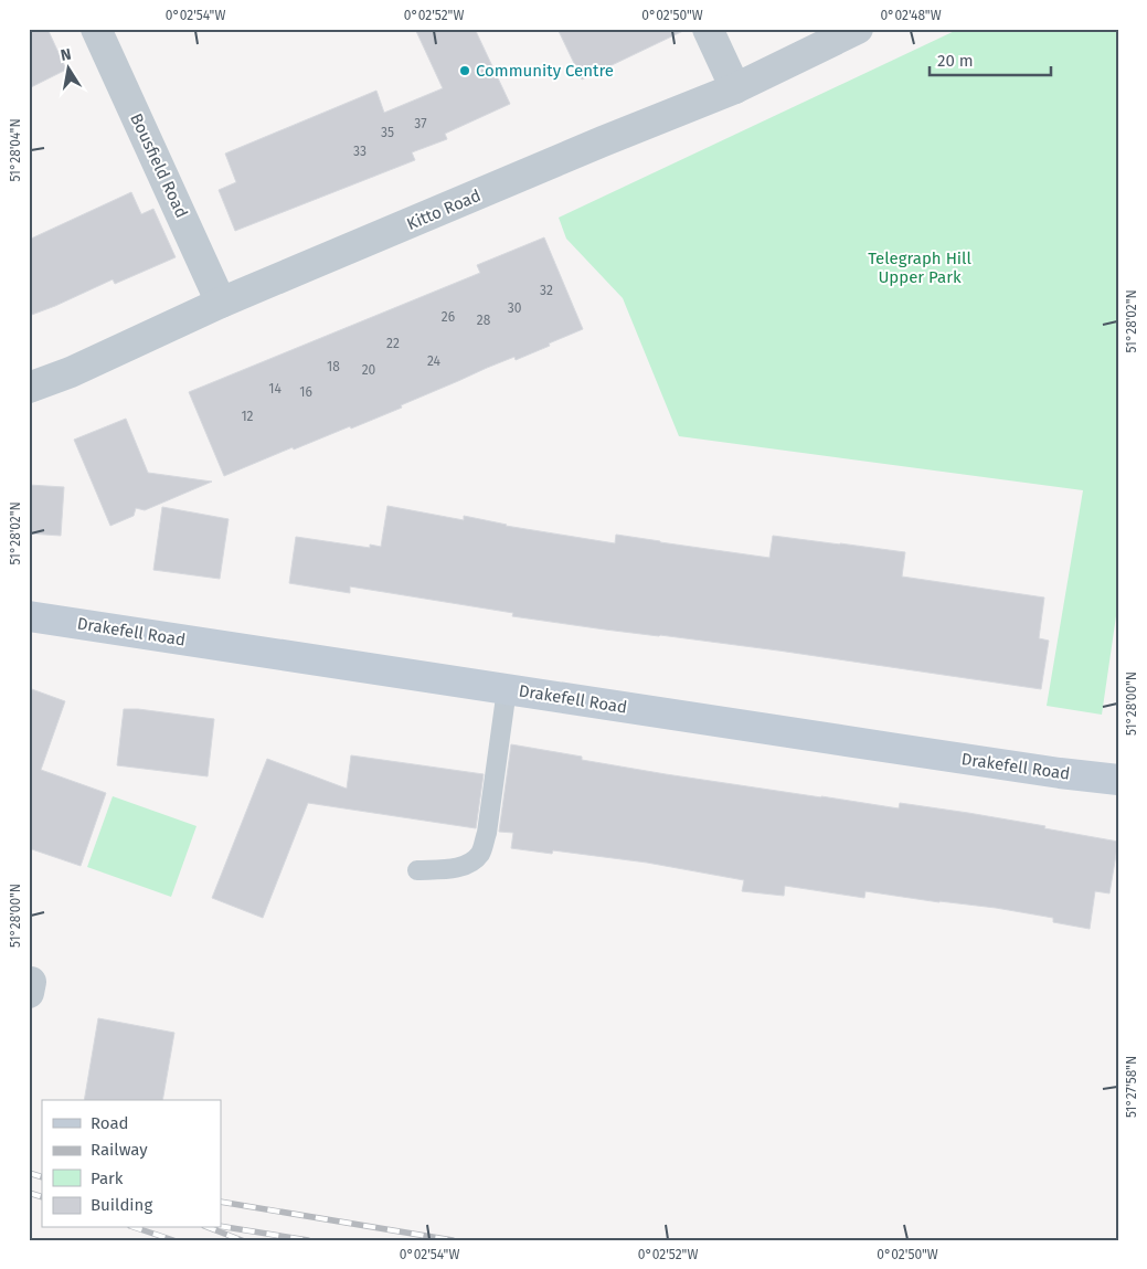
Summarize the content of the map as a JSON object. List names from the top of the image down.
{
  "streets": {
    "main road": ["Drakefell Road"],
    "street": ["Bousfield Road", "Kitto Road"]
  },
  "crossings": [
    ["Bousfield Road", "Kitto Road"]
  ],
  "parks": ["Telegraph Hill Upper Park"],
  "places": ["Community Centre"],
  "house_numbers": [
    "37",
    "35",
    "33",
    "32",
    "30",
    "26",
    "28",
    "22",
    "24",
    "18",
    "20",
    "14",
    "16",
    "12"
  ],
  "legend": [
    "Road",
    "Railway",
    "Park",
    "Building"
  ],
  "scale_bar": "20 m",
  "north": "top",
  "coordinates": [
    "0°02'54\"W",
    "0°02'52\"W",
    "0°02'50\"W",
    "0°02'48\"W",
    "51°28'04\"N",
    "51°28'02\"N",
    "51°28'00\"N",
    "51°27'58\"N"
  ]
}
